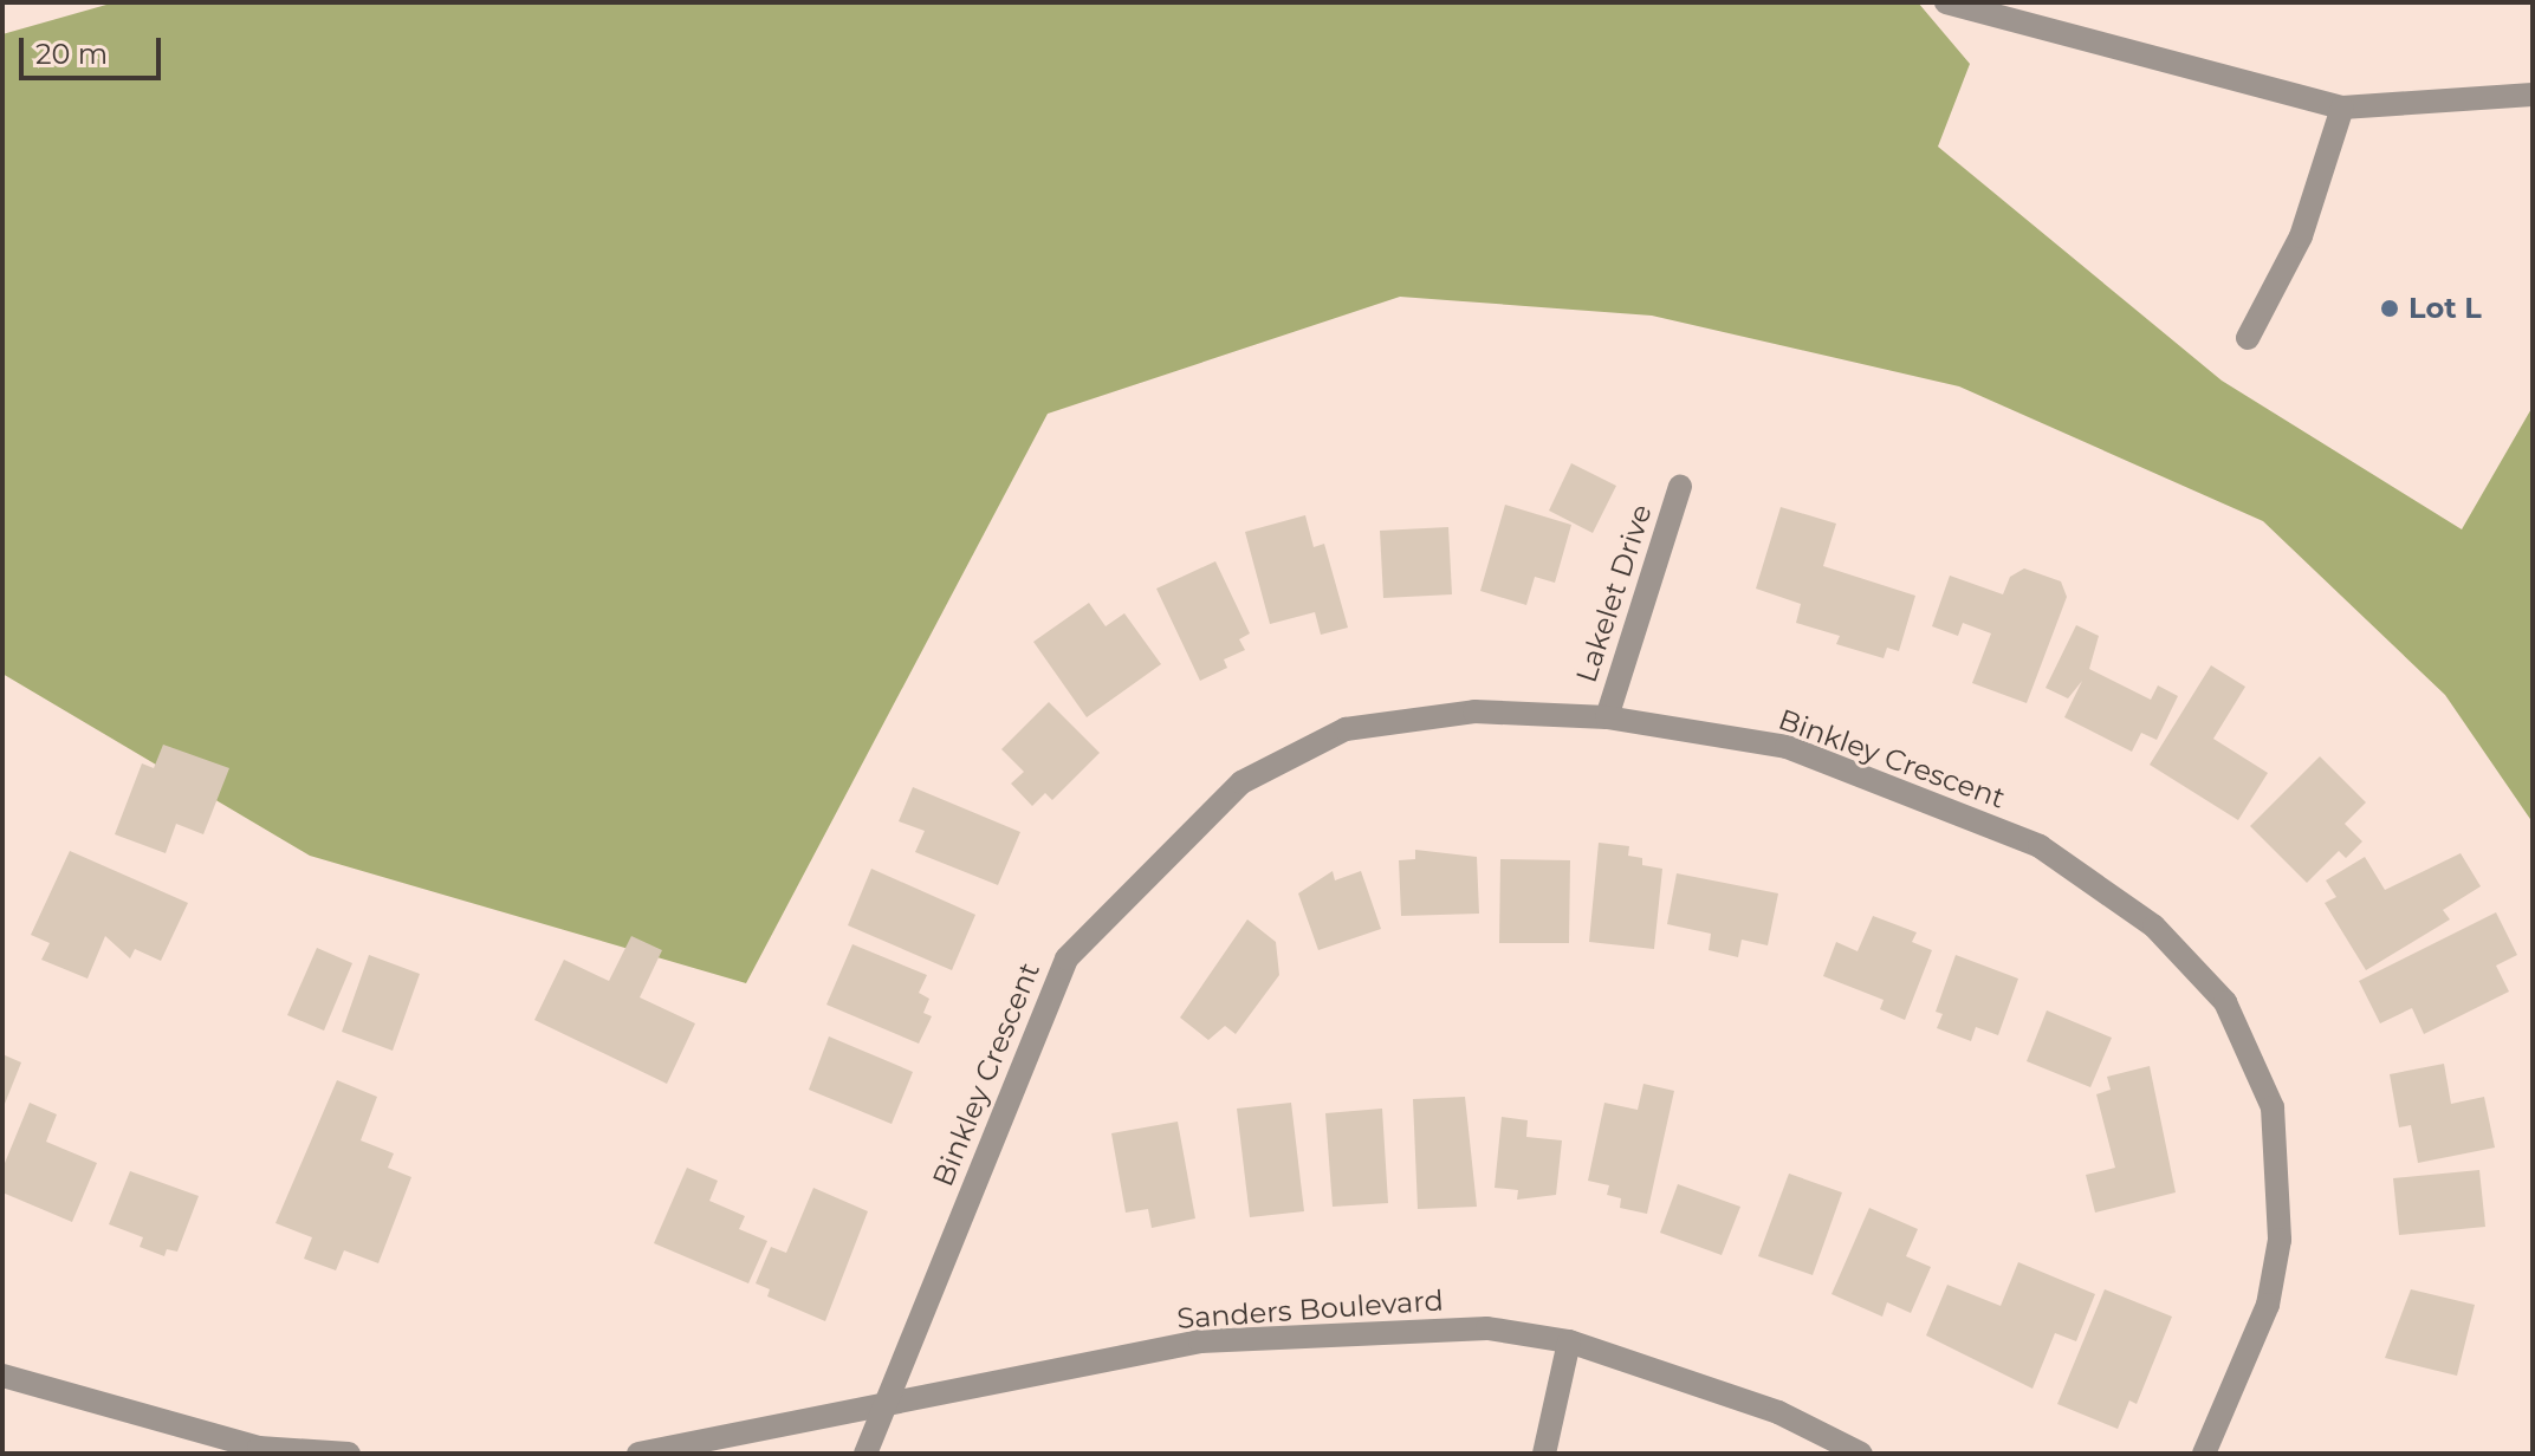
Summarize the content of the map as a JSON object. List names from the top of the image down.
{
  "streets": {
    "street": ["Lakelet Drive", "Binkley Crescent", "Sanders Boulevard"]
  },
  "crossings": [
    ["Lakelet Drive", "Binkley Crescent"],
    ["Binkley Crescent", "Sanders Boulevard"]
  ],
  "places": ["Lot L"],
  "scale_bar": "20 m"
}
